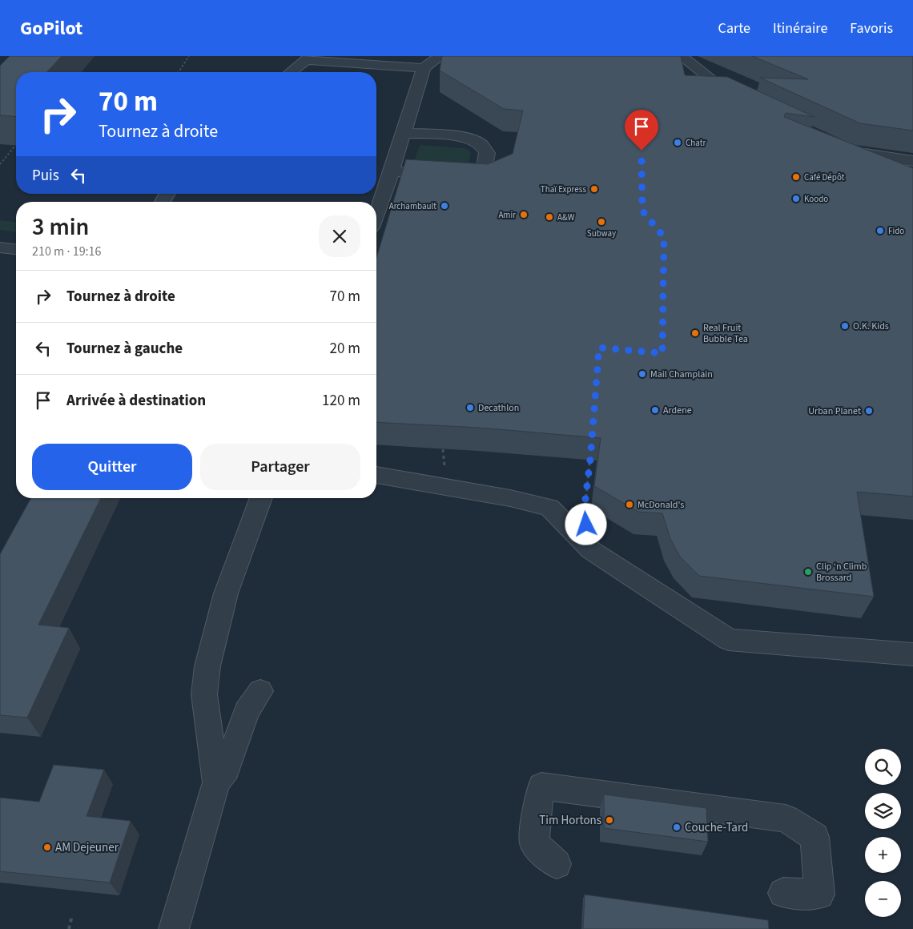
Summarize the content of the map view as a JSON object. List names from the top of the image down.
{
  "places": [
    "Chatr",
    "Café Dépôt",
    "Thaï Express",
    "Koodo",
    "Archambault",
    "Amir",
    "A&W",
    "Subway",
    "Fido",
    "O.K. Kids",
    "Real Fruit Bubble Tea",
    "Mail Champlain",
    "Decathlon",
    "Ardene",
    "Urban Planet",
    "McDonald's",
    "Clip ‘n Climb Brossard",
    "Tim Hortons",
    "Couche-Tard",
    "AM Dejeuner"
  ],
  "page": {
    "header": "GoPilot",
    "nav": ["Carte", "Itinéraire", "Favoris"],
    "turn": ["70 m", "Tournez à droite"],
    "then": "Puis",
    "heading": ["3 min", "210 m · 19:16"],
    "list": [
      {
        "name": "Tournez à droite",
        "value": "70 m"
      },
      {
        "name": "Tournez à gauche",
        "value": "20 m"
      },
      {
        "name": "Arrivée à destination",
        "value": "120 m"
      }
    ],
    "buttons": ["Quitter", "Partager"],
    "map_buttons": ["+", "−"]
  }
}
